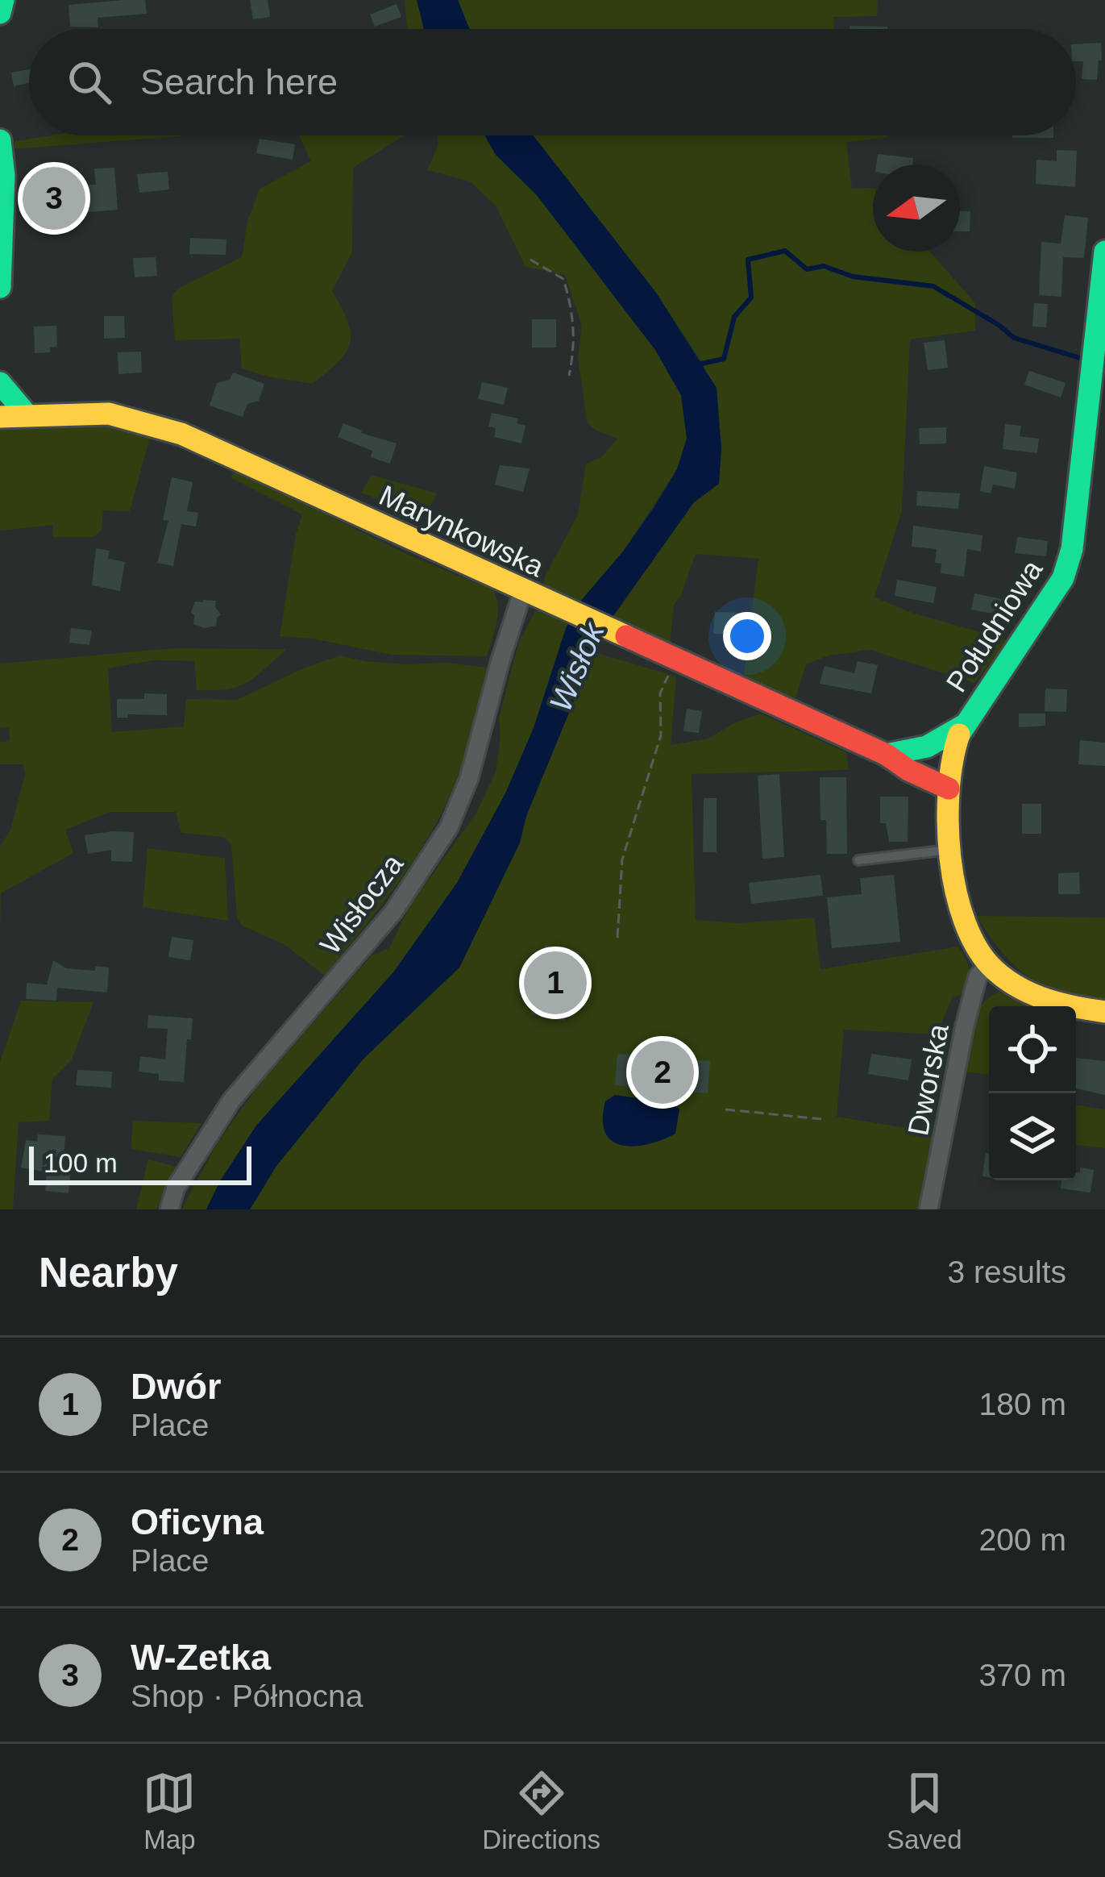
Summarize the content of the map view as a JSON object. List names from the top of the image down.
{
  "streets": {
    "street": [
      "Marynkowska",
      "Południowa",
      "Wisłocza",
      "Dworska"
    ]
  },
  "crossings": [
    ["Marynkowska", "Południowa"],
    ["Marynkowska", "Wisłocza"],
    ["Południowa", "Dworska"]
  ],
  "water": ["Wisłok"],
  "scale_bar": "100 m",
  "north": "left",
  "page": {
    "search": "Search here",
    "pins": ["3", "1", "2"],
    "scale": "100 m",
    "heading": ["Nearby", "3 results"],
    "list": [
      {
        "mark": "1",
        "name": "Dwór",
        "note": "Place",
        "value": "180 m"
      },
      {
        "mark": "2",
        "name": "Oficyna",
        "note": "Place",
        "value": "200 m"
      },
      {
        "mark": "3",
        "name": "W-Zetka",
        "note": "Shop · Północna",
        "value": "370 m"
      }
    ],
    "nav": ["Map", "Directions", "Saved"]
  }
}
